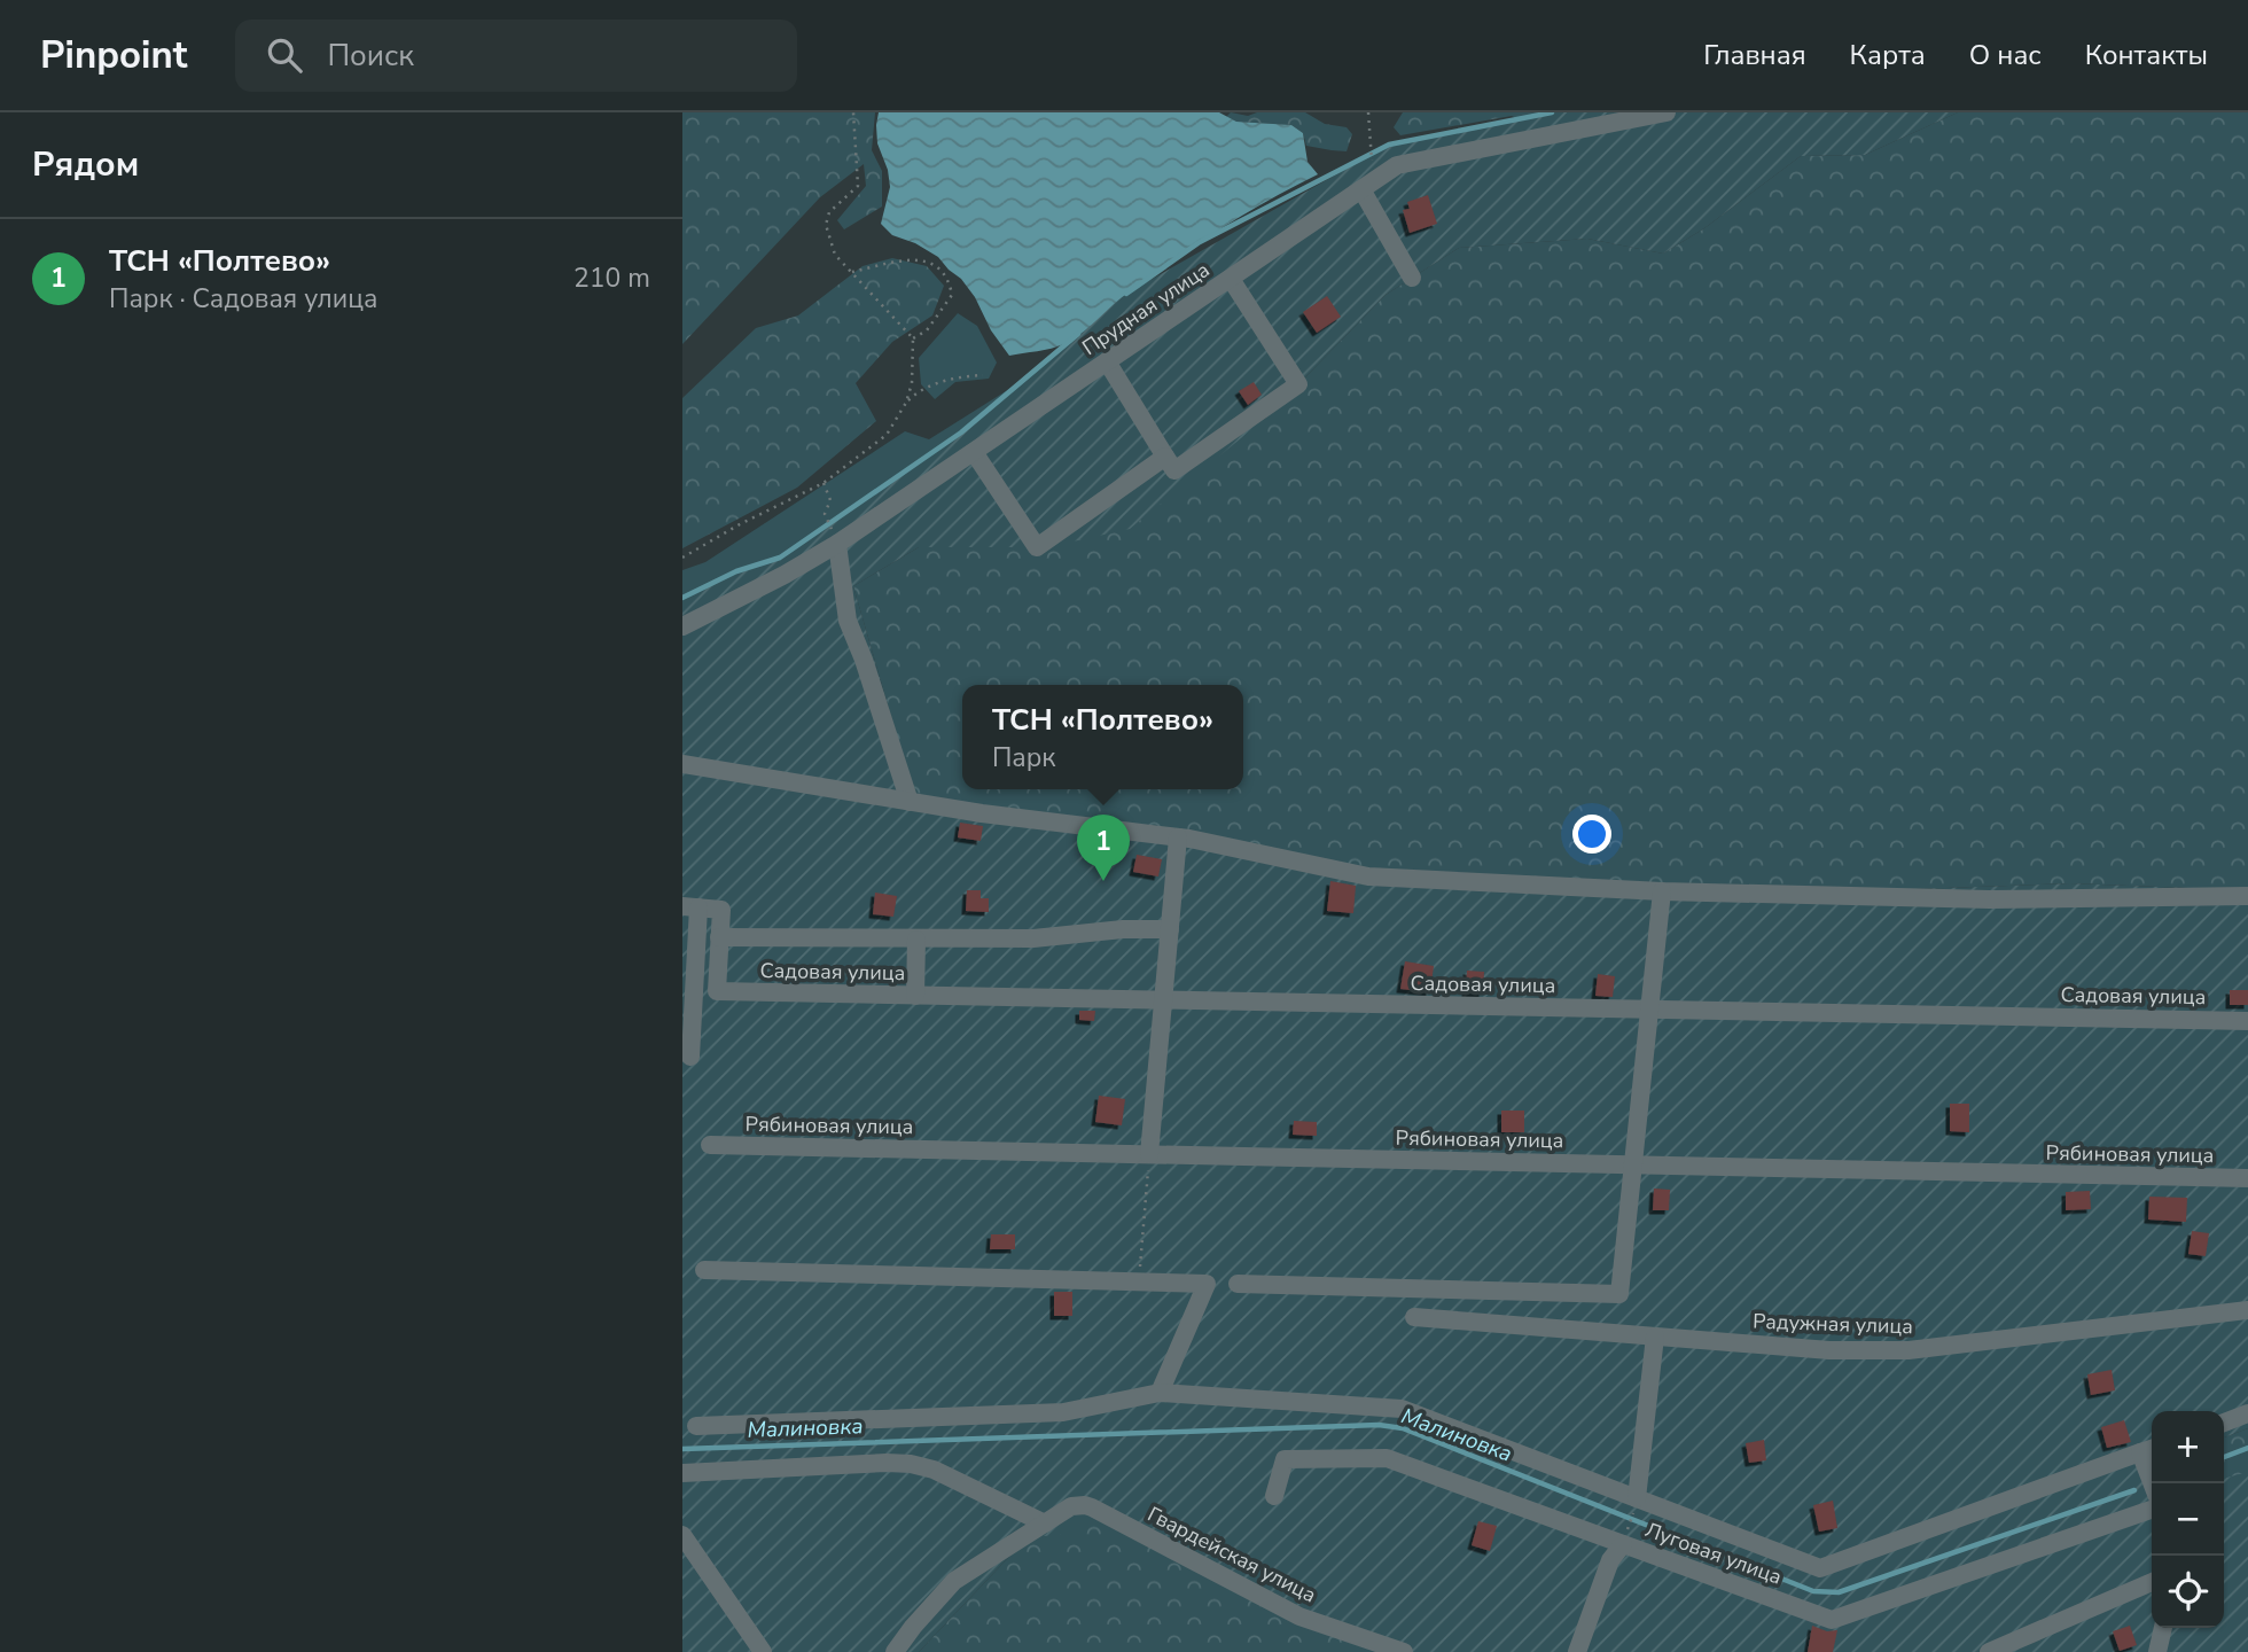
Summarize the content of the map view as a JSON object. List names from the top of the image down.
{
  "streets": {
    "street": [
      "Прудная улица",
      "Садовая улица",
      "Рябиновая улица",
      "Радужная улица",
      "Луговая улица",
      "Гвардейская улица"
    ]
  },
  "water": ["Малиновка"],
  "page": {
    "header": "Pinpoint",
    "search": "Поиск",
    "nav": [
      "Главная",
      "Карта",
      "О нас",
      "Контакты"
    ],
    "heading": "Рядом",
    "list": [
      {
        "mark": "1",
        "name": "ТСН «Полтево»",
        "note": "Парк · Садовая улица",
        "value": "210 m"
      }
    ],
    "popup": ["ТСН «Полтево»", "Парк"],
    "pins": "1",
    "map_buttons": ["+", "−"]
  }
}
